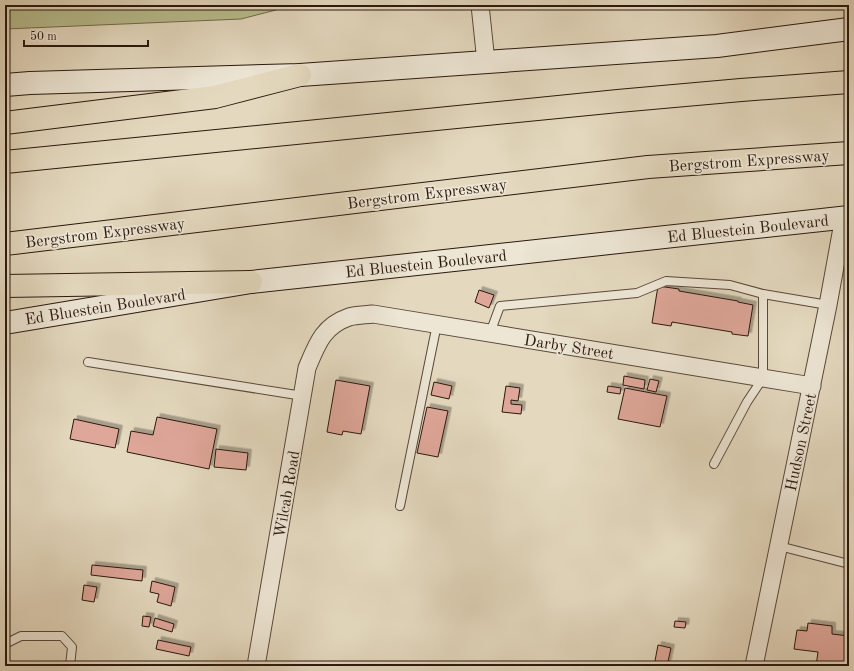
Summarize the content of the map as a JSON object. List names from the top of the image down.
{
  "streets": {
    "highway": ["Bergstrom Expressway"],
    "main road": ["Ed Bluestein Boulevard"],
    "street": ["Darby Street", "Hudson Street", "Wilcab Road"]
  },
  "crossings": [
    ["Ed Bluestein Boulevard", "Hudson Street"],
    ["Darby Street", "Hudson Street"],
    ["Darby Street", "Wilcab Road"]
  ],
  "scale_bar": "50 m"
}
